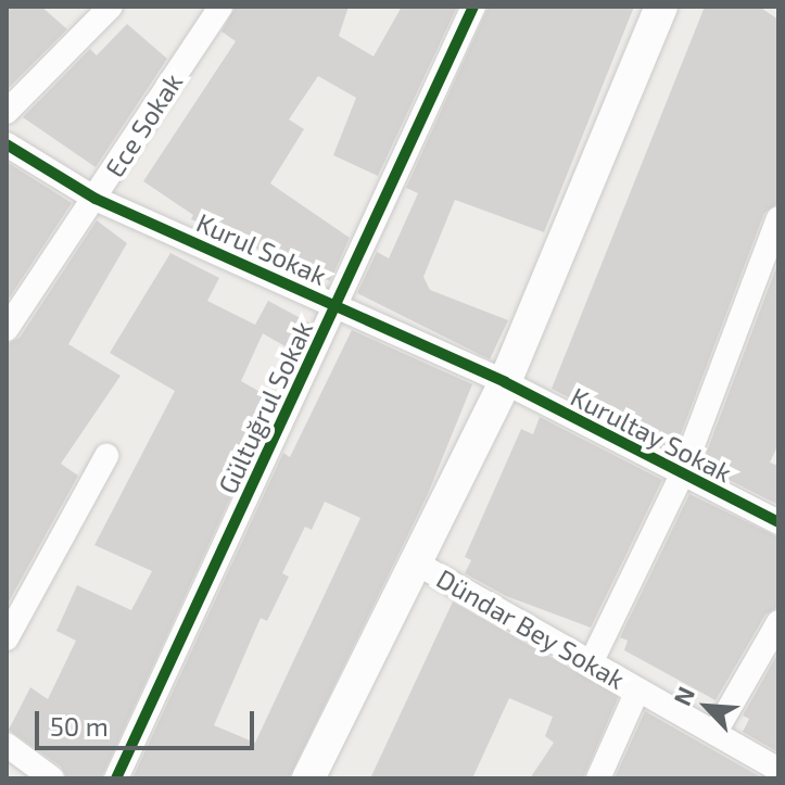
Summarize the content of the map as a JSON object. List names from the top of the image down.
{
  "streets": {
    "street": [
      "Ece Sokak",
      "Kurul Sokak",
      "Gültuğrul Sokak",
      "Kurultay Sokak",
      "Dündar Bey Sokak"
    ]
  },
  "crossings": [
    ["Ece Sokak", "Kurul Sokak"],
    ["Kurul Sokak", "Gültuğrul Sokak"],
    ["Kurul Sokak", "Kurultay Sokak"]
  ],
  "scale_bar": "50 m",
  "north": "top left"
}
